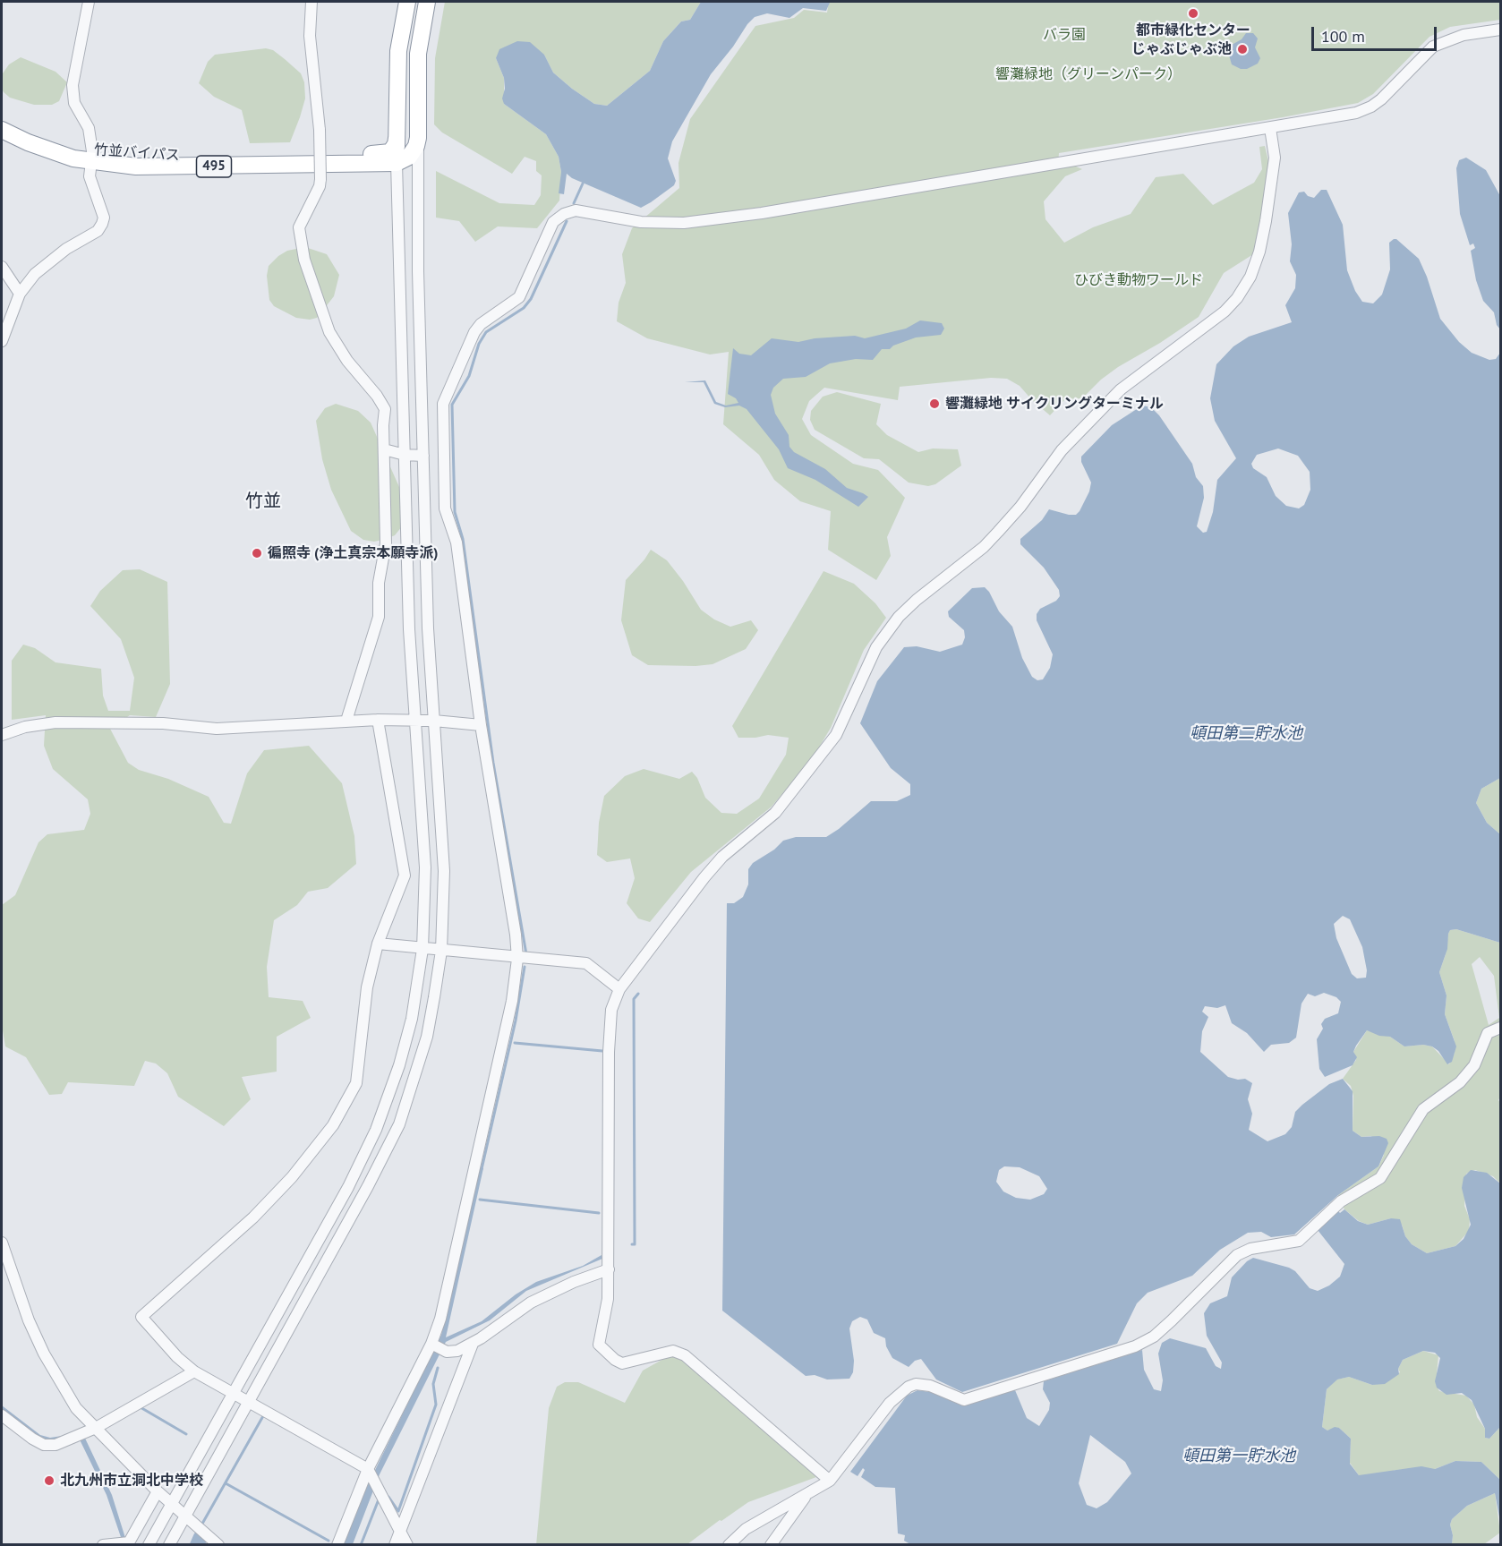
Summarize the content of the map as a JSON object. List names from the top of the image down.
{
  "streets": {
    "highway": ["竹並バイパス", "495"]
  },
  "districts": ["竹並"],
  "water": ["頓田第二貯水池", "頓田第一貯水池"],
  "parks": ["バラ園", "響灘緑地（グリーンパーク）", "ひびき動物ワールド"],
  "places": [
    "都市緑化センター",
    "じゃぶじゃぶ池",
    "響灘緑地 サイクリングターミナル",
    "徧照寺 (浄土真宗本願寺派)",
    "北九州市立洞北中学校"
  ],
  "scale_bar": "100 m"
}
